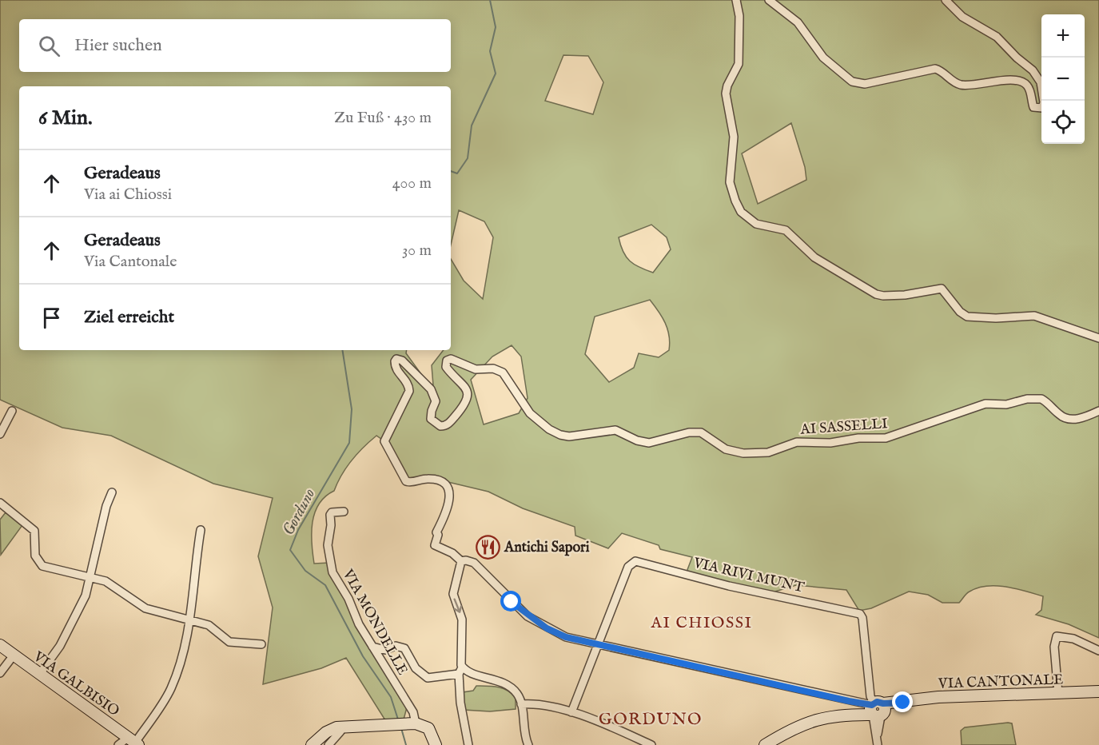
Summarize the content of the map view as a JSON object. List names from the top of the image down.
{
  "streets": {
    "main road": ["VIA CANTONALE", "VIA GALBISIO"],
    "street": ["AI SASSELLI", "VIA RIVI MUNT", "VIA MONDELLE"]
  },
  "crossings": [
    ["VIA RIVI MUNT", "VIA CANTONALE"]
  ],
  "districts": ["AI CHIOSSI", "GORDUNO"],
  "water": ["Gorduno"],
  "places": {
    "restaurant": ["Antichi Sapori"]
  },
  "page": {
    "map_buttons": ["+", "−"],
    "search": "Hier suchen",
    "heading": ["6 Min.", "Zu Fuß · 430 m"],
    "list": [
      ["Geradeaus", "Via ai Chiossi", "400 m"],
      ["Geradeaus", "Via Cantonale", "30 m"],
      "Ziel erreicht"
    ]
  }
}
